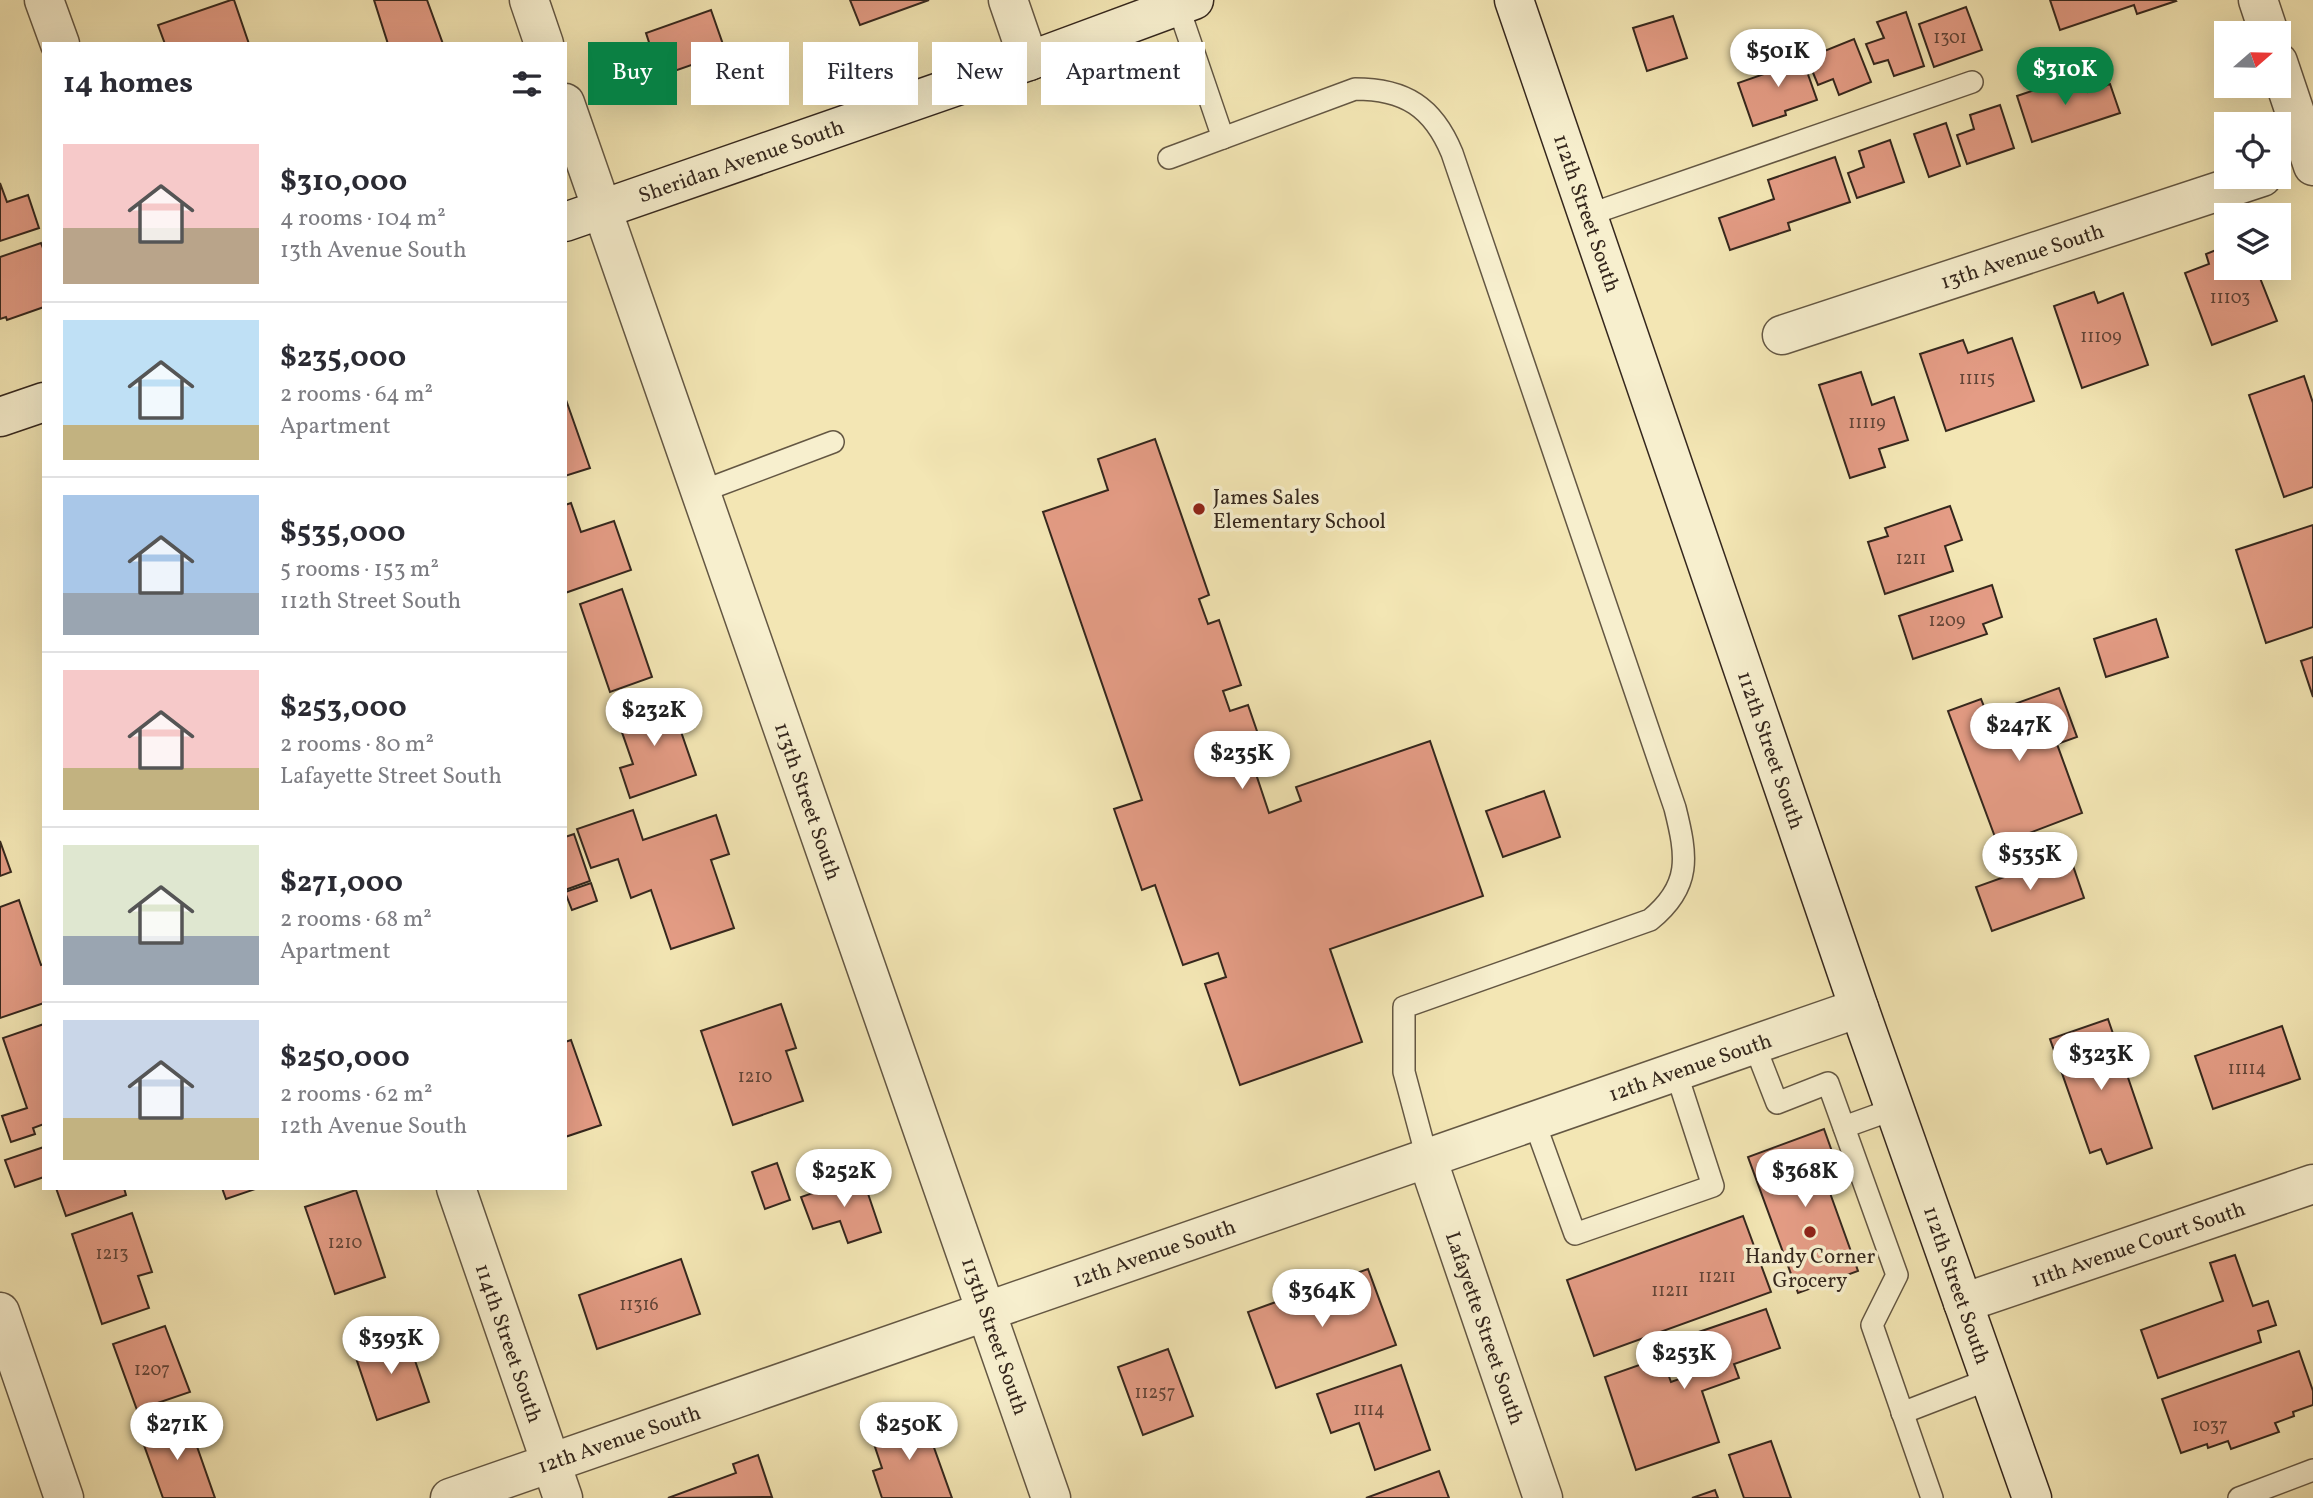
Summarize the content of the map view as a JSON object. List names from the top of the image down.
{
  "streets": {
    "street": [
      "Sheridan Avenue South",
      "112th Street South",
      "13th Avenue South",
      "113th Street South",
      "12th Avenue South",
      "11th Avenue Court South",
      "Lafayette Street South",
      "114th Street South"
    ]
  },
  "crossings": [
    ["Sheridan Avenue South", "113th Street South"],
    ["112th Street South", "12th Avenue South"],
    ["112th Street South", "11th Avenue Court South"],
    ["113th Street South", "12th Avenue South"],
    ["12th Avenue South", "Lafayette Street South"],
    ["12th Avenue South", "114th Street South"]
  ],
  "places": ["James Sales Elementary School", "Handy Corner Grocery"],
  "house_numbers": [
    "1301",
    "11103",
    "11109",
    "11115",
    "11119",
    "1211",
    "1209",
    "11114",
    "1210",
    "1210",
    "1213",
    "11211",
    "11211",
    "11316",
    "1207",
    "11257",
    "1114",
    "1037"
  ],
  "north": "right",
  "page": {
    "price": [
      "$501K",
      "$310K",
      "$232K",
      "$247K",
      "$235K",
      "$535K",
      "$323K",
      "$252K",
      "$368K",
      "$364K",
      "$393K",
      "$253K",
      "$271K",
      "$250K"
    ],
    "chip": [
      "Buy",
      "Rent",
      "Filters",
      "New",
      "Apartment"
    ],
    "heading": "14 homes",
    "list": [
      {
        "name": "$310,000",
        "note": "4 rooms · 104 m² · 13th Avenue South"
      },
      {
        "name": "$235,000",
        "note": "2 rooms · 64 m² · Apartment"
      },
      {
        "name": "$535,000",
        "note": "5 rooms · 153 m² · 112th Street South"
      },
      {
        "name": "$253,000",
        "note": "2 rooms · 80 m² · Lafayette Street South"
      },
      {
        "name": "$271,000",
        "note": "2 rooms · 68 m² · Apartment"
      },
      {
        "name": "$250,000",
        "note": "2 rooms · 62 m² · 12th Avenue South"
      }
    ]
  }
}
